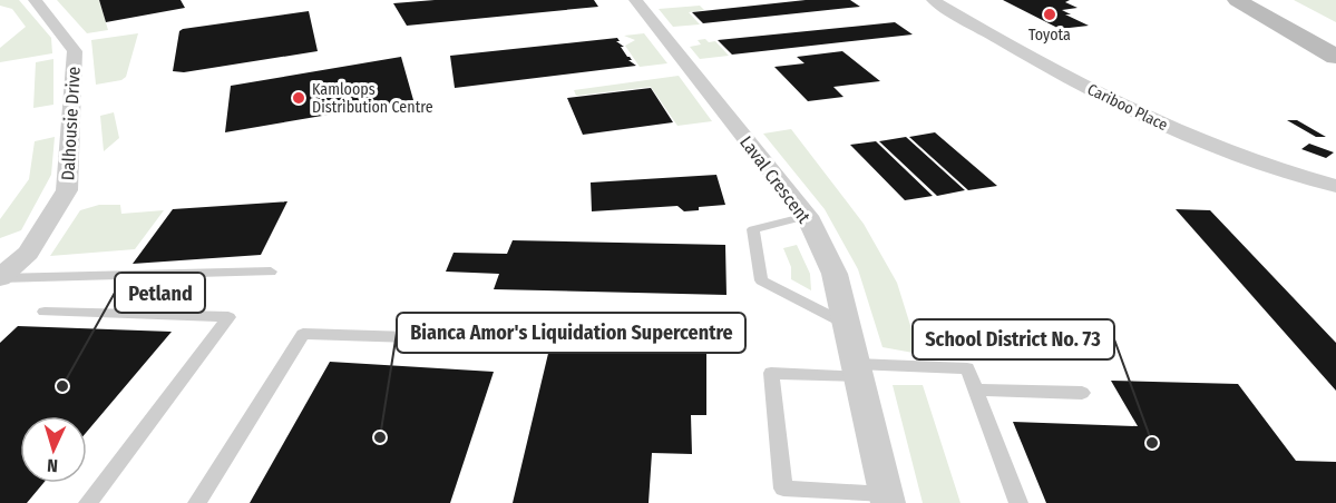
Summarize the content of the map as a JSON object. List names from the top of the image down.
{
  "streets": {
    "street": ["Cariboo Place", "Dalhousie Drive", "Laval Crescent"]
  },
  "places": [
    "Toyota",
    "Kamloops Distribution Centre",
    "Petland",
    "Bianca Amor's Liquidation Supercentre",
    "School District No. 73"
  ],
  "north": "bottom"
}
